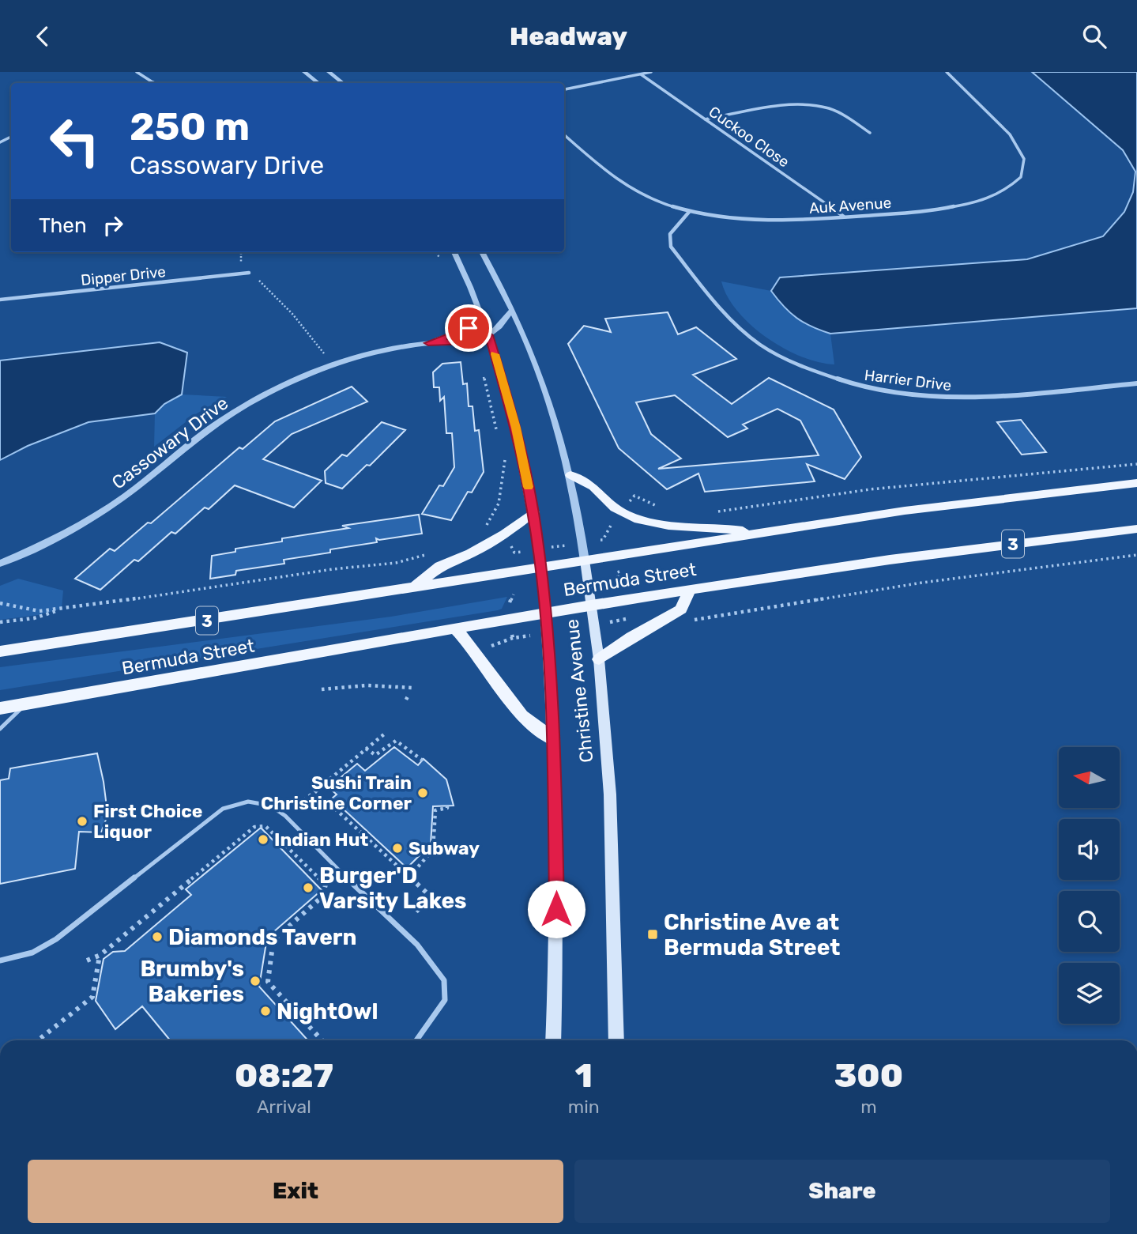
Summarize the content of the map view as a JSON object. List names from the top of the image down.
{
  "streets": {
    "main road": ["3", "Bermuda Street", "Christine Avenue"],
    "street": [
      "Cuckoo Close",
      "Auk Avenue",
      "Dipper Drive",
      "Harrier Drive",
      "Cassowary Drive"
    ]
  },
  "crossings": [
    ["Cuckoo Close", "Auk Avenue"],
    ["Auk Avenue", "Harrier Drive"],
    ["Cassowary Drive", "Christine Avenue"],
    ["Bermuda Street", "Christine Avenue"]
  ],
  "places": {
    "other": [
      "Sushi Train Christine Corner",
      "First Choice Liquor",
      "Indian Hut",
      "Subway",
      "Burger'D Varsity Lakes",
      "Diamonds Tavern",
      "Brumby's Bakeries",
      "NightOwl"
    ],
    "transit": ["Christine Ave at Bermuda Street"]
  },
  "north": "left",
  "page": {
    "header": "Headway",
    "turn": ["250 m", "Cassowary Drive"],
    "then": "Then",
    "eta": [
      "08:27",
      "Arrival",
      "1",
      "min",
      "300",
      "m"
    ],
    "buttons": ["Exit", "Share"]
  }
}
